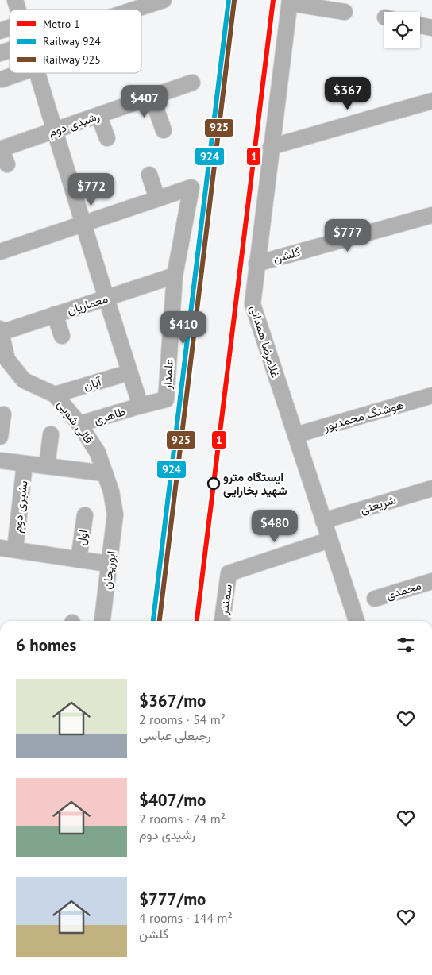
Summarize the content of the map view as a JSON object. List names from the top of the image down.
{
  "streets": {
    "street": [
      "رشیدی دوم",
      "گلشن",
      "معماریان",
      "غلامرضا همدانی",
      "علمدار",
      "آبان",
      "طاهری",
      "هوشنگ محمدپور",
      "قالی شویی",
      "شریعتی",
      "بشیری دوم",
      "اول",
      "ابوریحان",
      "محمدی",
      "سمندر"
    ]
  },
  "crossings": [
    ["گلشن", "غلامرضا همدانی"],
    ["معماریان", "علمدار"],
    ["معماریان", "قالی شویی"],
    ["غلامرضا همدانی", "هوشنگ محمدپور"],
    ["غلامرضا همدانی", "شریعتی"],
    ["غلامرضا همدانی", "سمندر"],
    ["علمدار", "طاهری"],
    ["آبان", "قالی شویی"],
    ["طاهری", "قالی شویی"],
    ["قالی شویی", "ابوریحان"]
  ],
  "places": ["ایستگاه مترو شهید بخارایی"],
  "lines": ["metro line 1", "rail line 924", "rail line 925"],
  "legend": ["Metro 1", "Railway 924", "Railway 925"],
  "page": {
    "price": [
      "$367",
      "$407",
      "$772",
      "$777",
      "$410",
      "$480"
    ],
    "heading": "6 homes",
    "list": [
      {
        "name": "$367/mo",
        "note": "2 rooms · 54 m² · رجبعلی عباسی"
      },
      {
        "name": "$407/mo",
        "note": "2 rooms · 74 m² · رشیدی دوم"
      },
      {
        "name": "$777/mo",
        "note": "4 rooms · 144 m² · گلشن"
      }
    ]
  }
}
